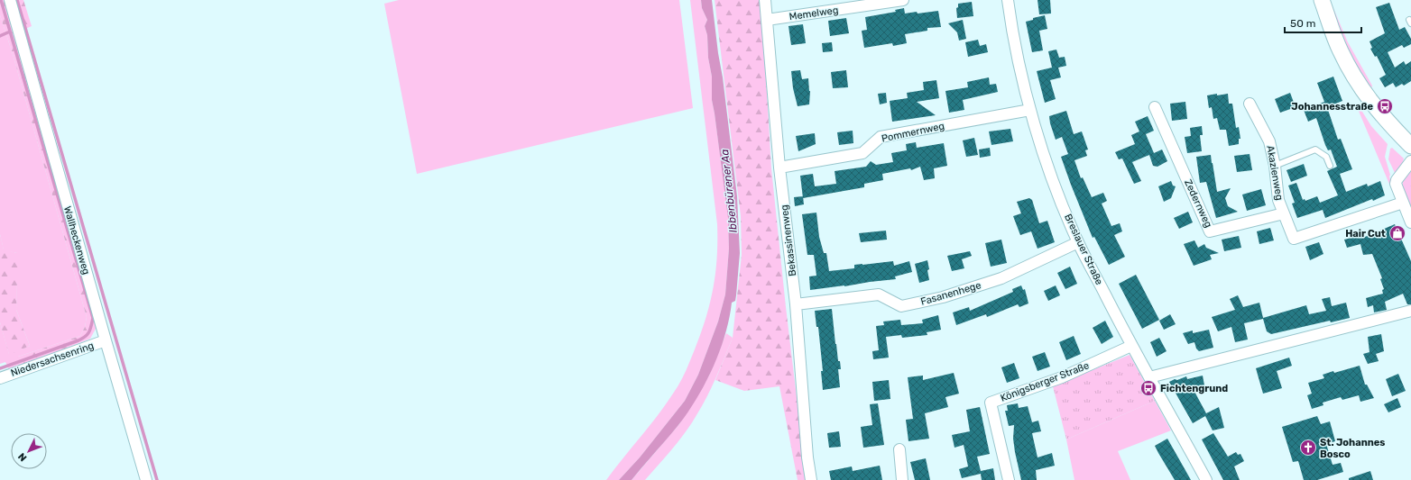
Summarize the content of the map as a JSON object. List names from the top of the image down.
{
  "streets": {
    "street": [
      "Memelweg",
      "Pommernweg",
      "Akazienweg",
      "Zedernweg",
      "Wallheckenweg",
      "Bekassinenweg",
      "Breslauer Straße",
      "Fasanenhege",
      "Niedersachsenring",
      "Königsberger Straße"
    ]
  },
  "crossings": [
    ["Memelweg", "Bekassinenweg"],
    ["Pommernweg", "Bekassinenweg"],
    ["Pommernweg", "Breslauer Straße"],
    ["Akazienweg", "Zedernweg"],
    ["Wallheckenweg", "Niedersachsenring"],
    ["Bekassinenweg", "Fasanenhege"],
    ["Breslauer Straße", "Fasanenhege"],
    ["Breslauer Straße", "Königsberger Straße"]
  ],
  "water": ["Ibbenbürener Aa"],
  "places": {
    "bus stop": ["Johannesstraße", "Fichtengrund"],
    "shop": ["Hair Cut"],
    "church": ["St. Johannes Bosco"]
  },
  "scale_bar": "50 m",
  "north": "bottom left"
}
